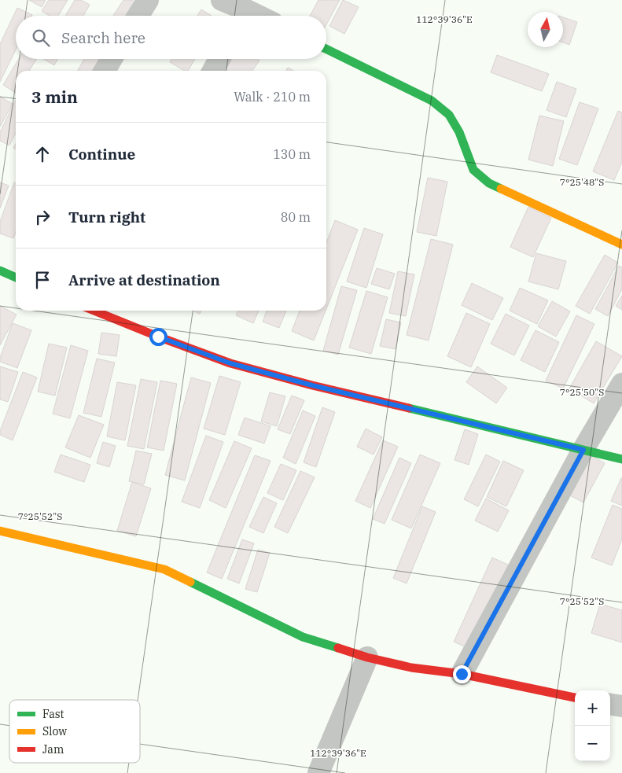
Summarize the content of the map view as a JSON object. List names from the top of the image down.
{
  "legend": ["Fast", "Slow", "Jam"],
  "north": "top",
  "page": {
    "search": "Search here",
    "heading": ["3 min", "Walk · 210 m"],
    "list": [
      ["Continue", "130 m"],
      ["Turn right", "80 m"],
      "Arrive at destination"
    ],
    "map_buttons": ["+", "−"]
  },
  "coordinates": [
    "112°39'36\"E",
    "7°25'48\"S",
    "7°25'50\"S",
    "7°25'52\"S"
  ]
}
